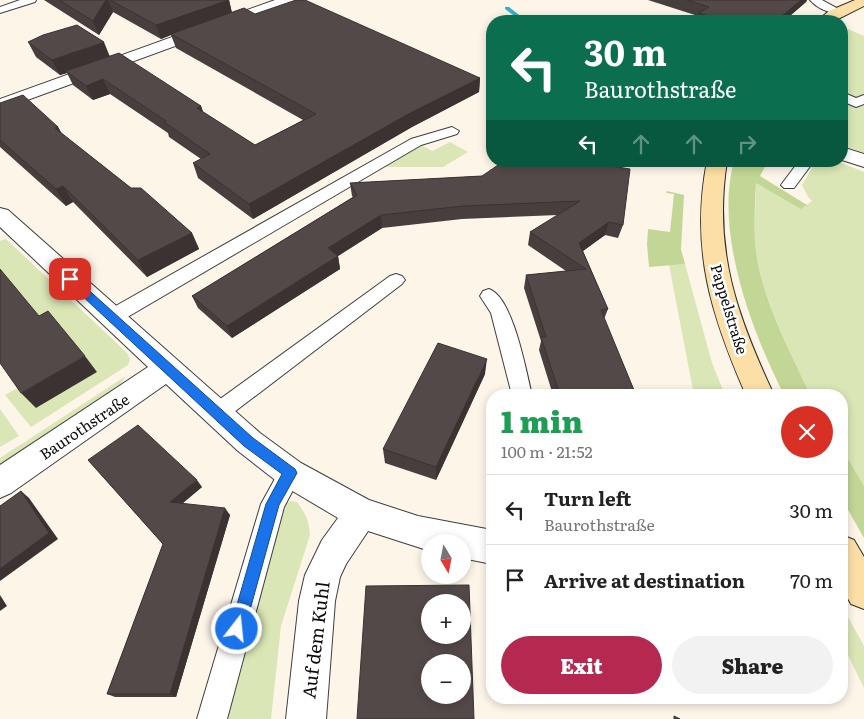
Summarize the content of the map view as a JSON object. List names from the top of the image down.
{
  "streets": {
    "street": ["Pappelstraße", "Baurothstraße", "Auf dem Kuhl"]
  },
  "north": "bottom",
  "page": {
    "turn": ["30 m", "Baurothstraße"],
    "heading": ["1 min", "100 m · 21:52"],
    "list": [
      {
        "name": "Turn left",
        "note": "Baurothstraße",
        "value": "30 m"
      },
      {
        "name": "Arrive at destination",
        "value": "70 m"
      }
    ],
    "map_buttons": ["+", "−"],
    "buttons": ["Exit", "Share"]
  }
}
